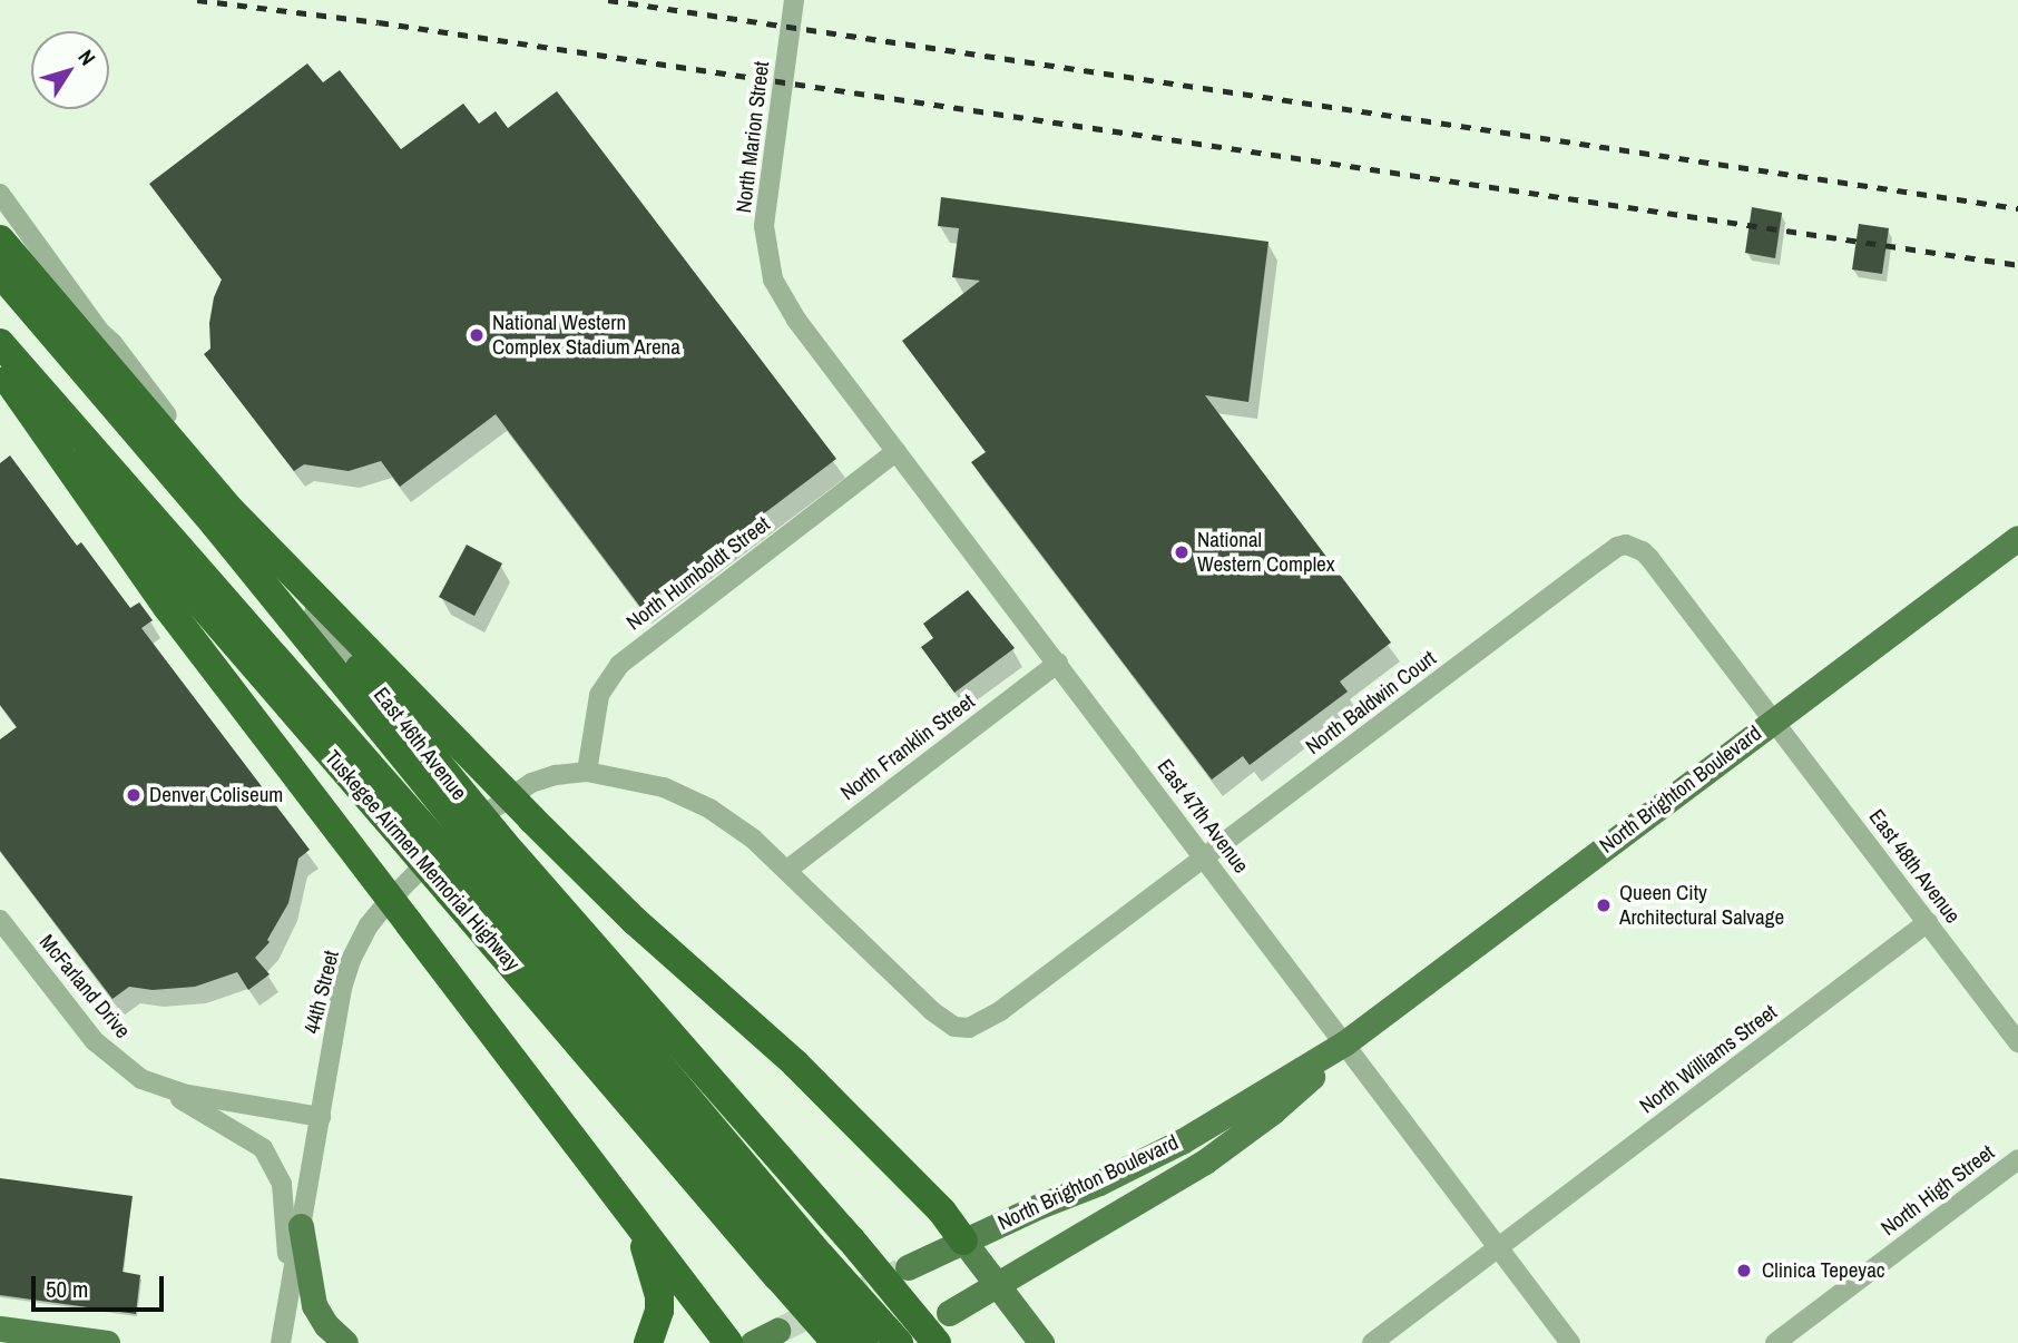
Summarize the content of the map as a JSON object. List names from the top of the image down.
{
  "streets": {
    "highway": ["Tuskegee Airmen Memorial Highway"],
    "main road": ["North Brighton Boulevard"],
    "street": [
      "North Marion Street",
      "North Humboldt Street",
      "North Baldwin Court",
      "East 46th Avenue",
      "North Franklin Street",
      "East 47th Avenue",
      "East 48th Avenue",
      "McFarland Drive",
      "44th Street",
      "North Williams Street",
      "North High Street"
    ]
  },
  "crossings": [
    ["North Marion Street", "East 47th Avenue"],
    ["North Humboldt Street", "East 47th Avenue"],
    ["North Humboldt Street", "44th Street"],
    ["North Baldwin Court", "North Franklin Street"],
    ["North Baldwin Court", "North Brighton Boulevard"],
    ["North Baldwin Court", "East 47th Avenue"],
    ["North Baldwin Court", "East 48th Avenue"],
    ["East 46th Avenue", "44th Street"],
    ["North Franklin Street", "East 47th Avenue"],
    ["North Brighton Boulevard", "East 47th Avenue"],
    ["North Brighton Boulevard", "East 48th Avenue"],
    ["East 47th Avenue", "North Williams Street"],
    ["East 48th Avenue", "North Williams Street"],
    ["McFarland Drive", "44th Street"]
  ],
  "places": [
    "National Western Complex Stadium Arena",
    "National Western Complex",
    "Denver Coliseum",
    "Queen City Architectural Salvage",
    "Clinica Tepeyac"
  ],
  "scale_bar": "50 m",
  "north": "top right"
}
